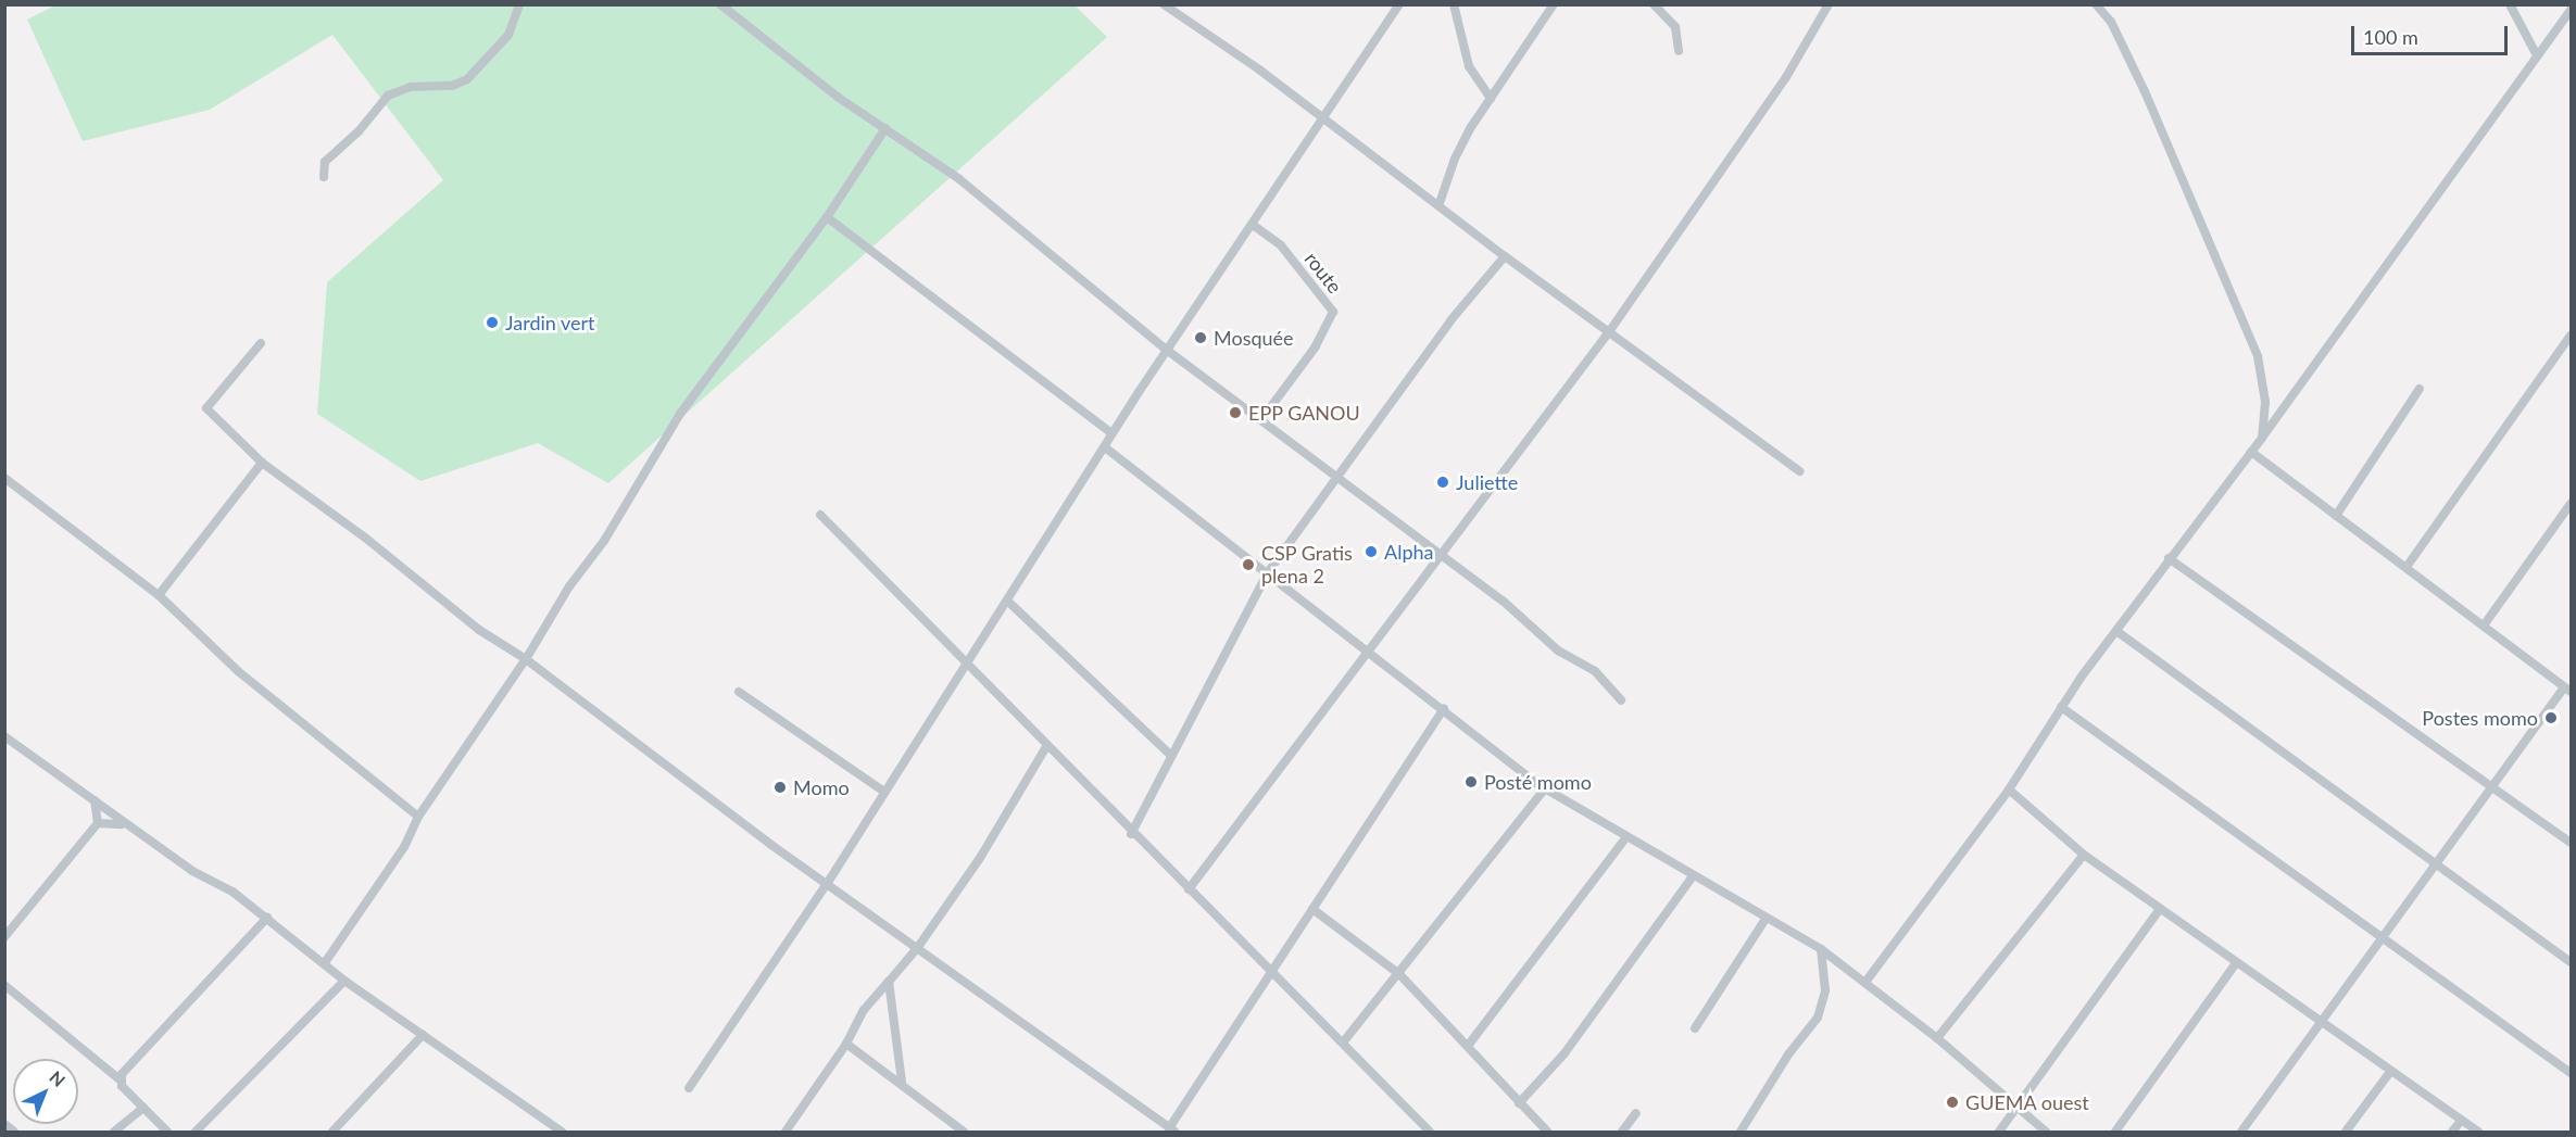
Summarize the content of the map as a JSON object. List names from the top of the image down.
{
  "streets": {
    "street": ["route"]
  },
  "places": [
    "Jardin vert",
    "Mosquée",
    "EPP GANOU",
    "Juliette",
    "Alpha",
    "CSP Gratis plena 2",
    "Postes momo",
    "Posté momo",
    "Momo",
    "GUEMA ouest"
  ],
  "scale_bar": "100 m",
  "north": "top right"
}
